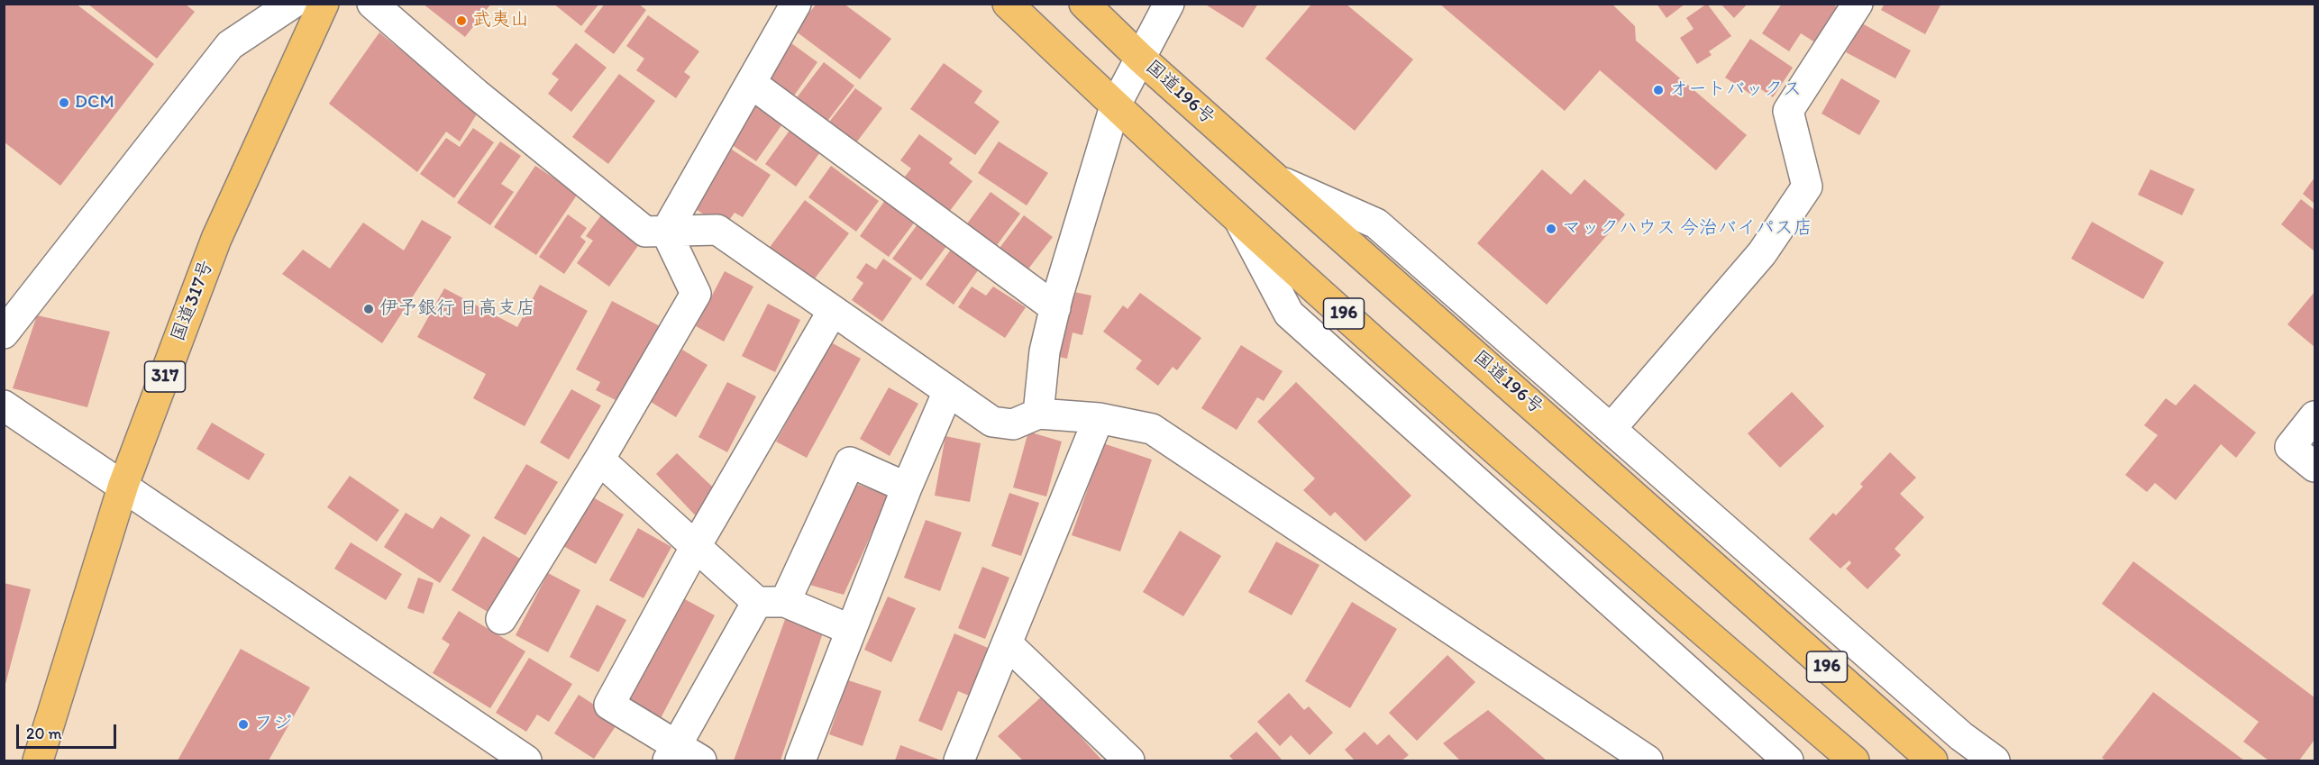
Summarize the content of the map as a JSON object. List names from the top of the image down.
{
  "streets": {
    "highway": [
      "国道196号",
      "国道317号",
      "196",
      "317"
    ]
  },
  "places": [
    "武夷山",
    "オートバックス",
    "DCM",
    "マックハウス 今治バイパス店",
    "伊予銀行 日高支店",
    "フジ"
  ],
  "scale_bar": "20 m"
}
